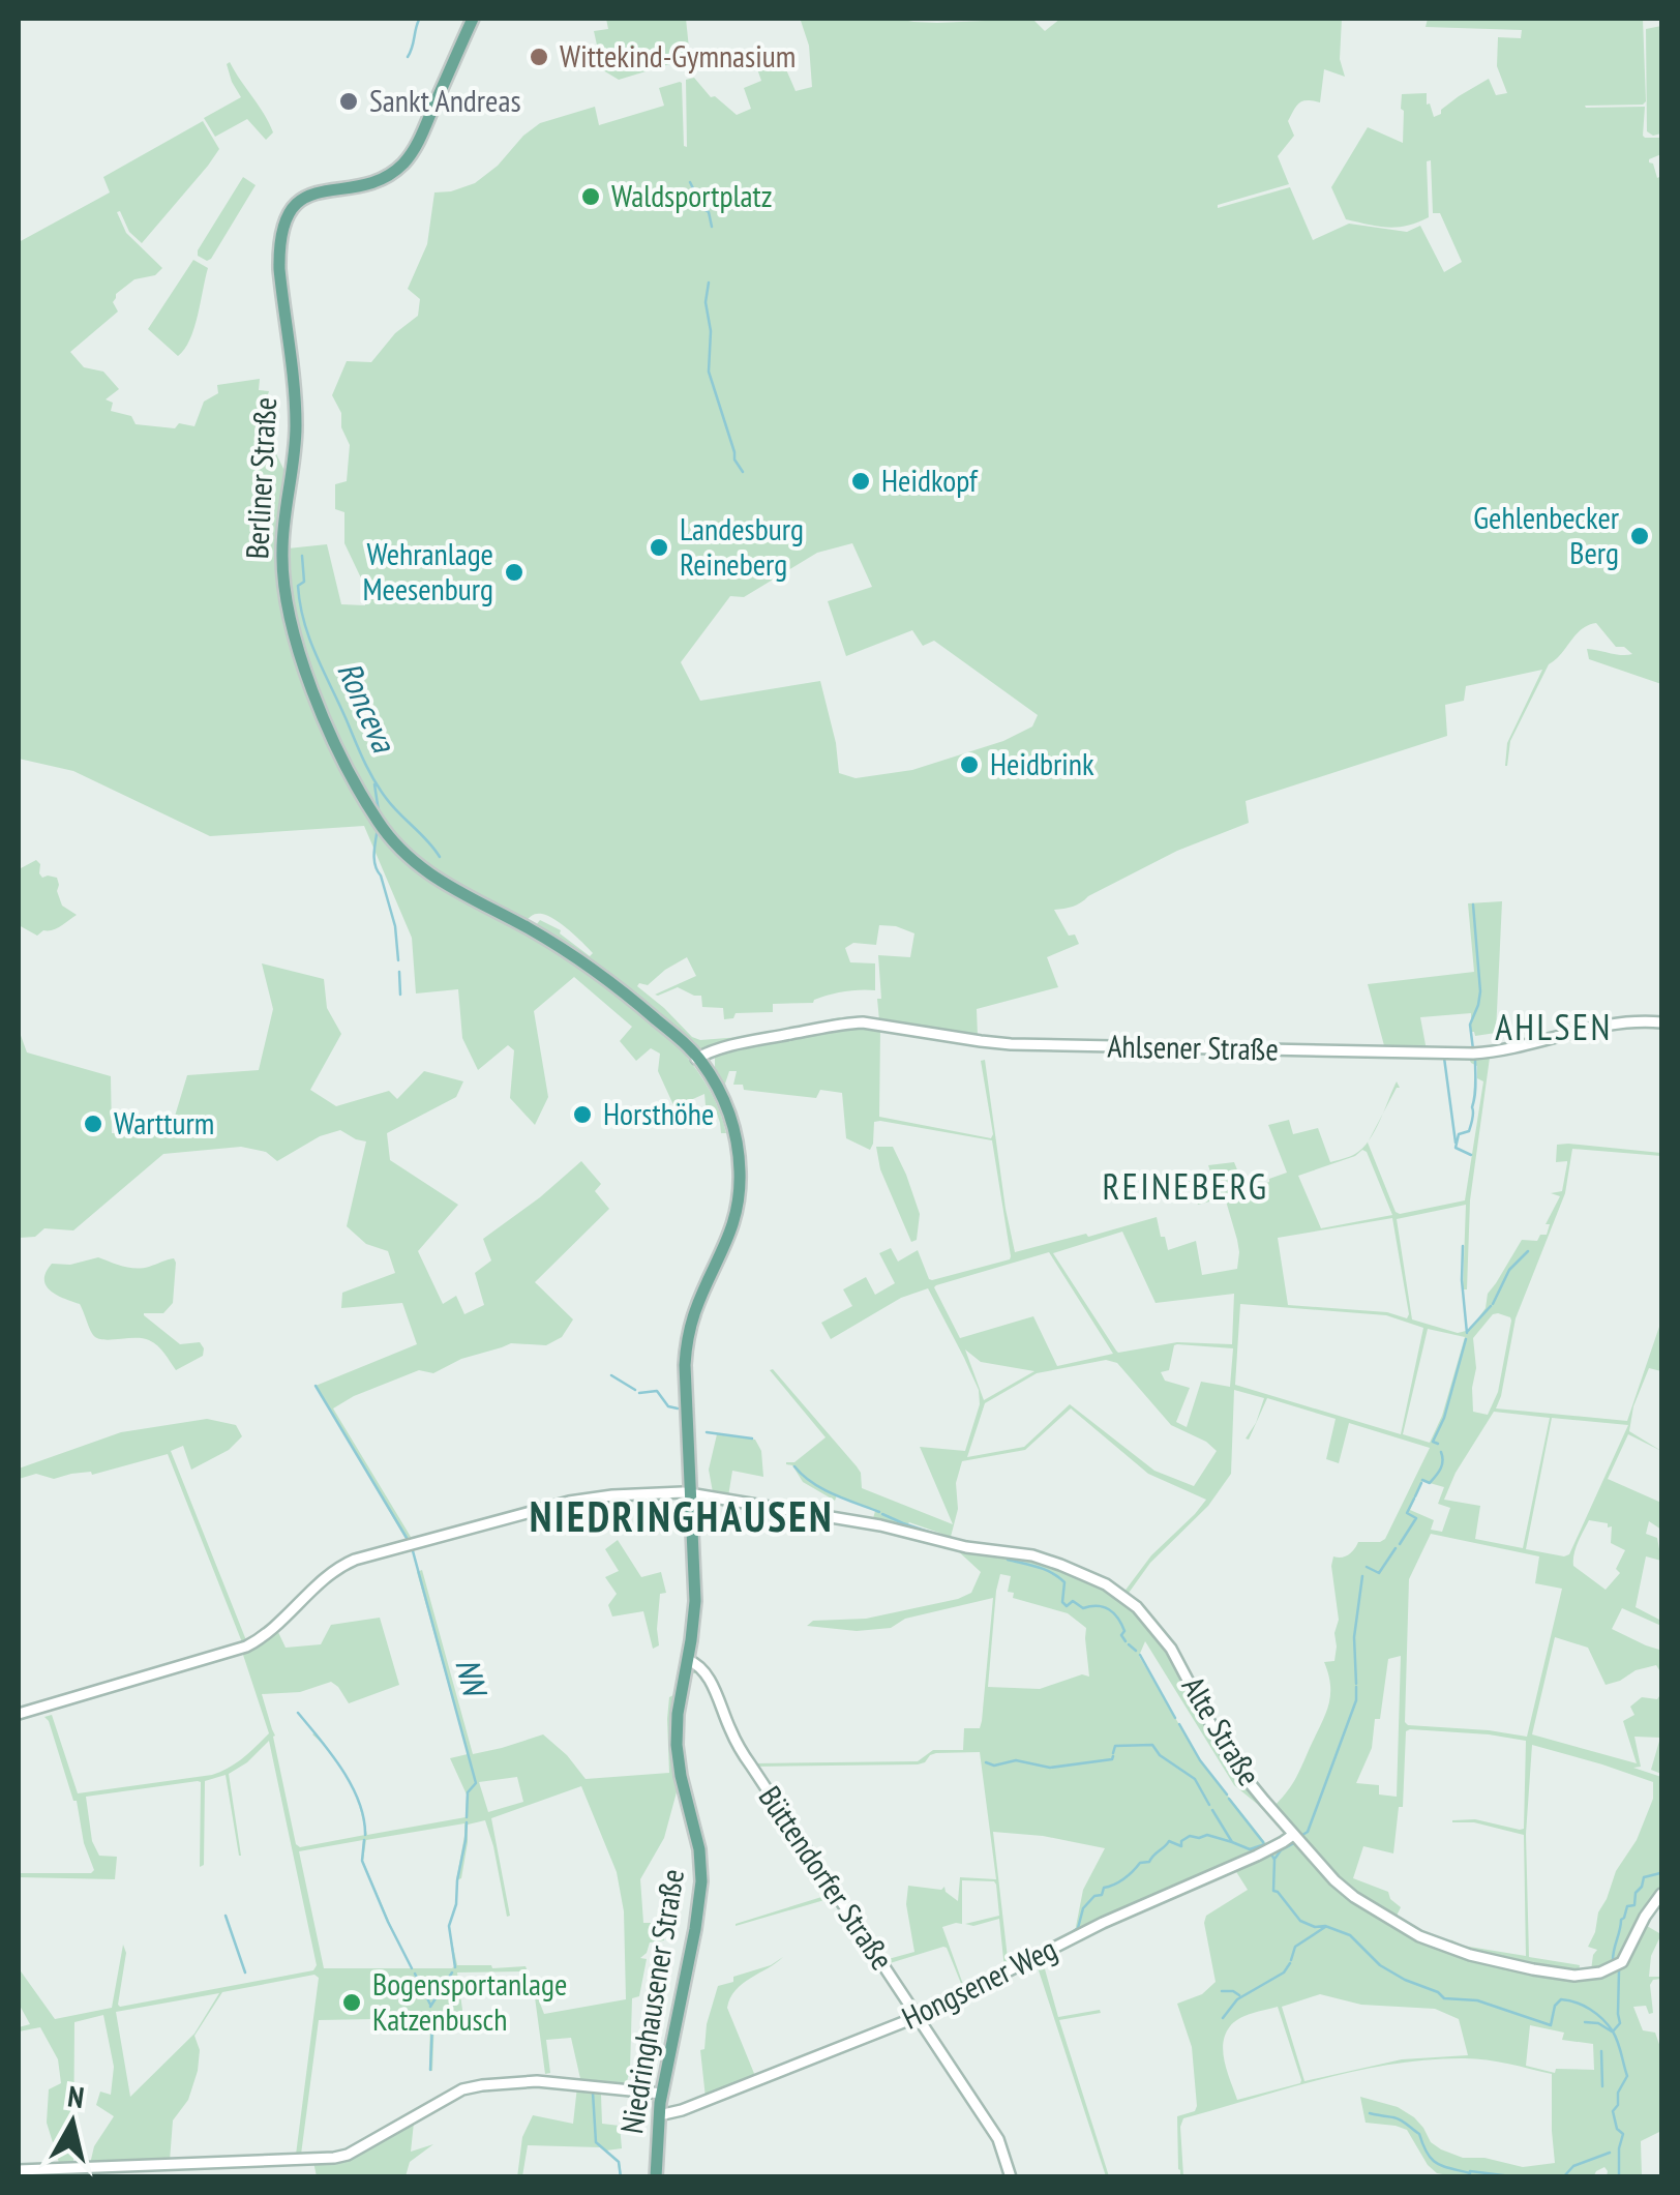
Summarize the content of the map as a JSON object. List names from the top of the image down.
{
  "streets": {
    "main road": [
      "Berliner Straße",
      "Ahlsener Straße",
      "Alte Straße",
      "Büttendorfer Straße",
      "Hongsener Weg",
      "Niedringhausener Straße"
    ]
  },
  "crossings": [
    ["Berliner Straße", "Niedringhausener Straße"],
    ["Ahlsener Straße", "Niedringhausener Straße"],
    ["Alte Straße", "Hongsener Weg"],
    ["Alte Straße", "Niedringhausener Straße"],
    ["Büttendorfer Straße", "Hongsener Weg"],
    ["Büttendorfer Straße", "Niedringhausener Straße"],
    ["Hongsener Weg", "Niedringhausener Straße"]
  ],
  "districts": ["AHLSEN", "REINEBERG", "NIEDRINGHAUSEN"],
  "water": ["Ronceva", "NN"],
  "places": [
    "Wittekind-Gymnasium",
    "Sankt Andreas",
    "Waldsportplatz",
    "Heidkopf",
    "Gehlenbecker Berg",
    "Landesburg Reineberg",
    "Wehranlage Meesenburg",
    "Heidbrink",
    "Horsthöhe",
    "Wartturm",
    "Bogensportanlage Katzenbusch"
  ],
  "north": "top"
}
